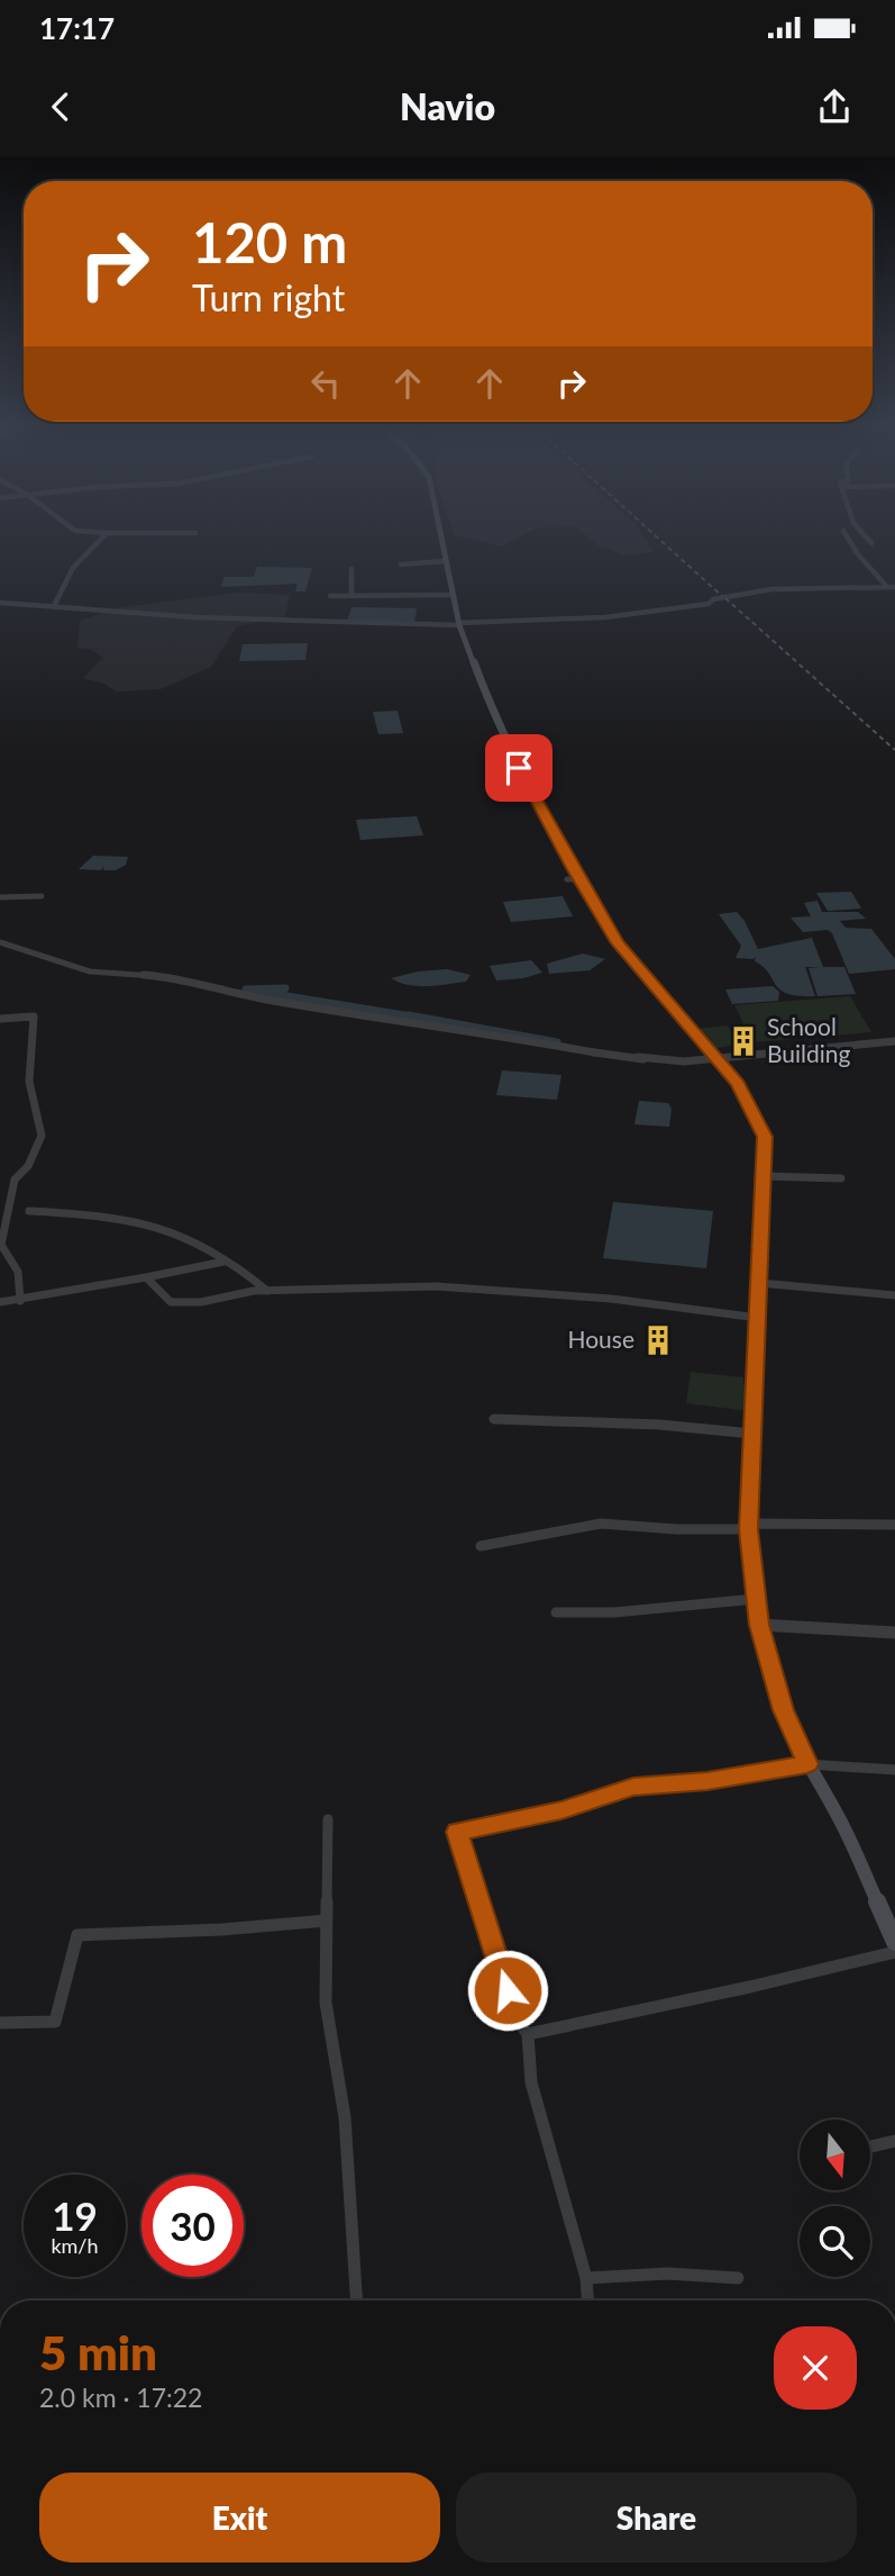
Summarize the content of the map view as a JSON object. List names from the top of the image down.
{
  "places": {
    "building": ["School Building", "House"]
  },
  "north": "bottom",
  "page": {
    "status": "17:17",
    "header": "Navio",
    "turn": ["120 m", "Turn right"],
    "speed": "19 km/h",
    "limit": "30",
    "heading": ["5 min", "2.0 km · 17:22"],
    "buttons": ["Exit", "Share"]
  }
}
